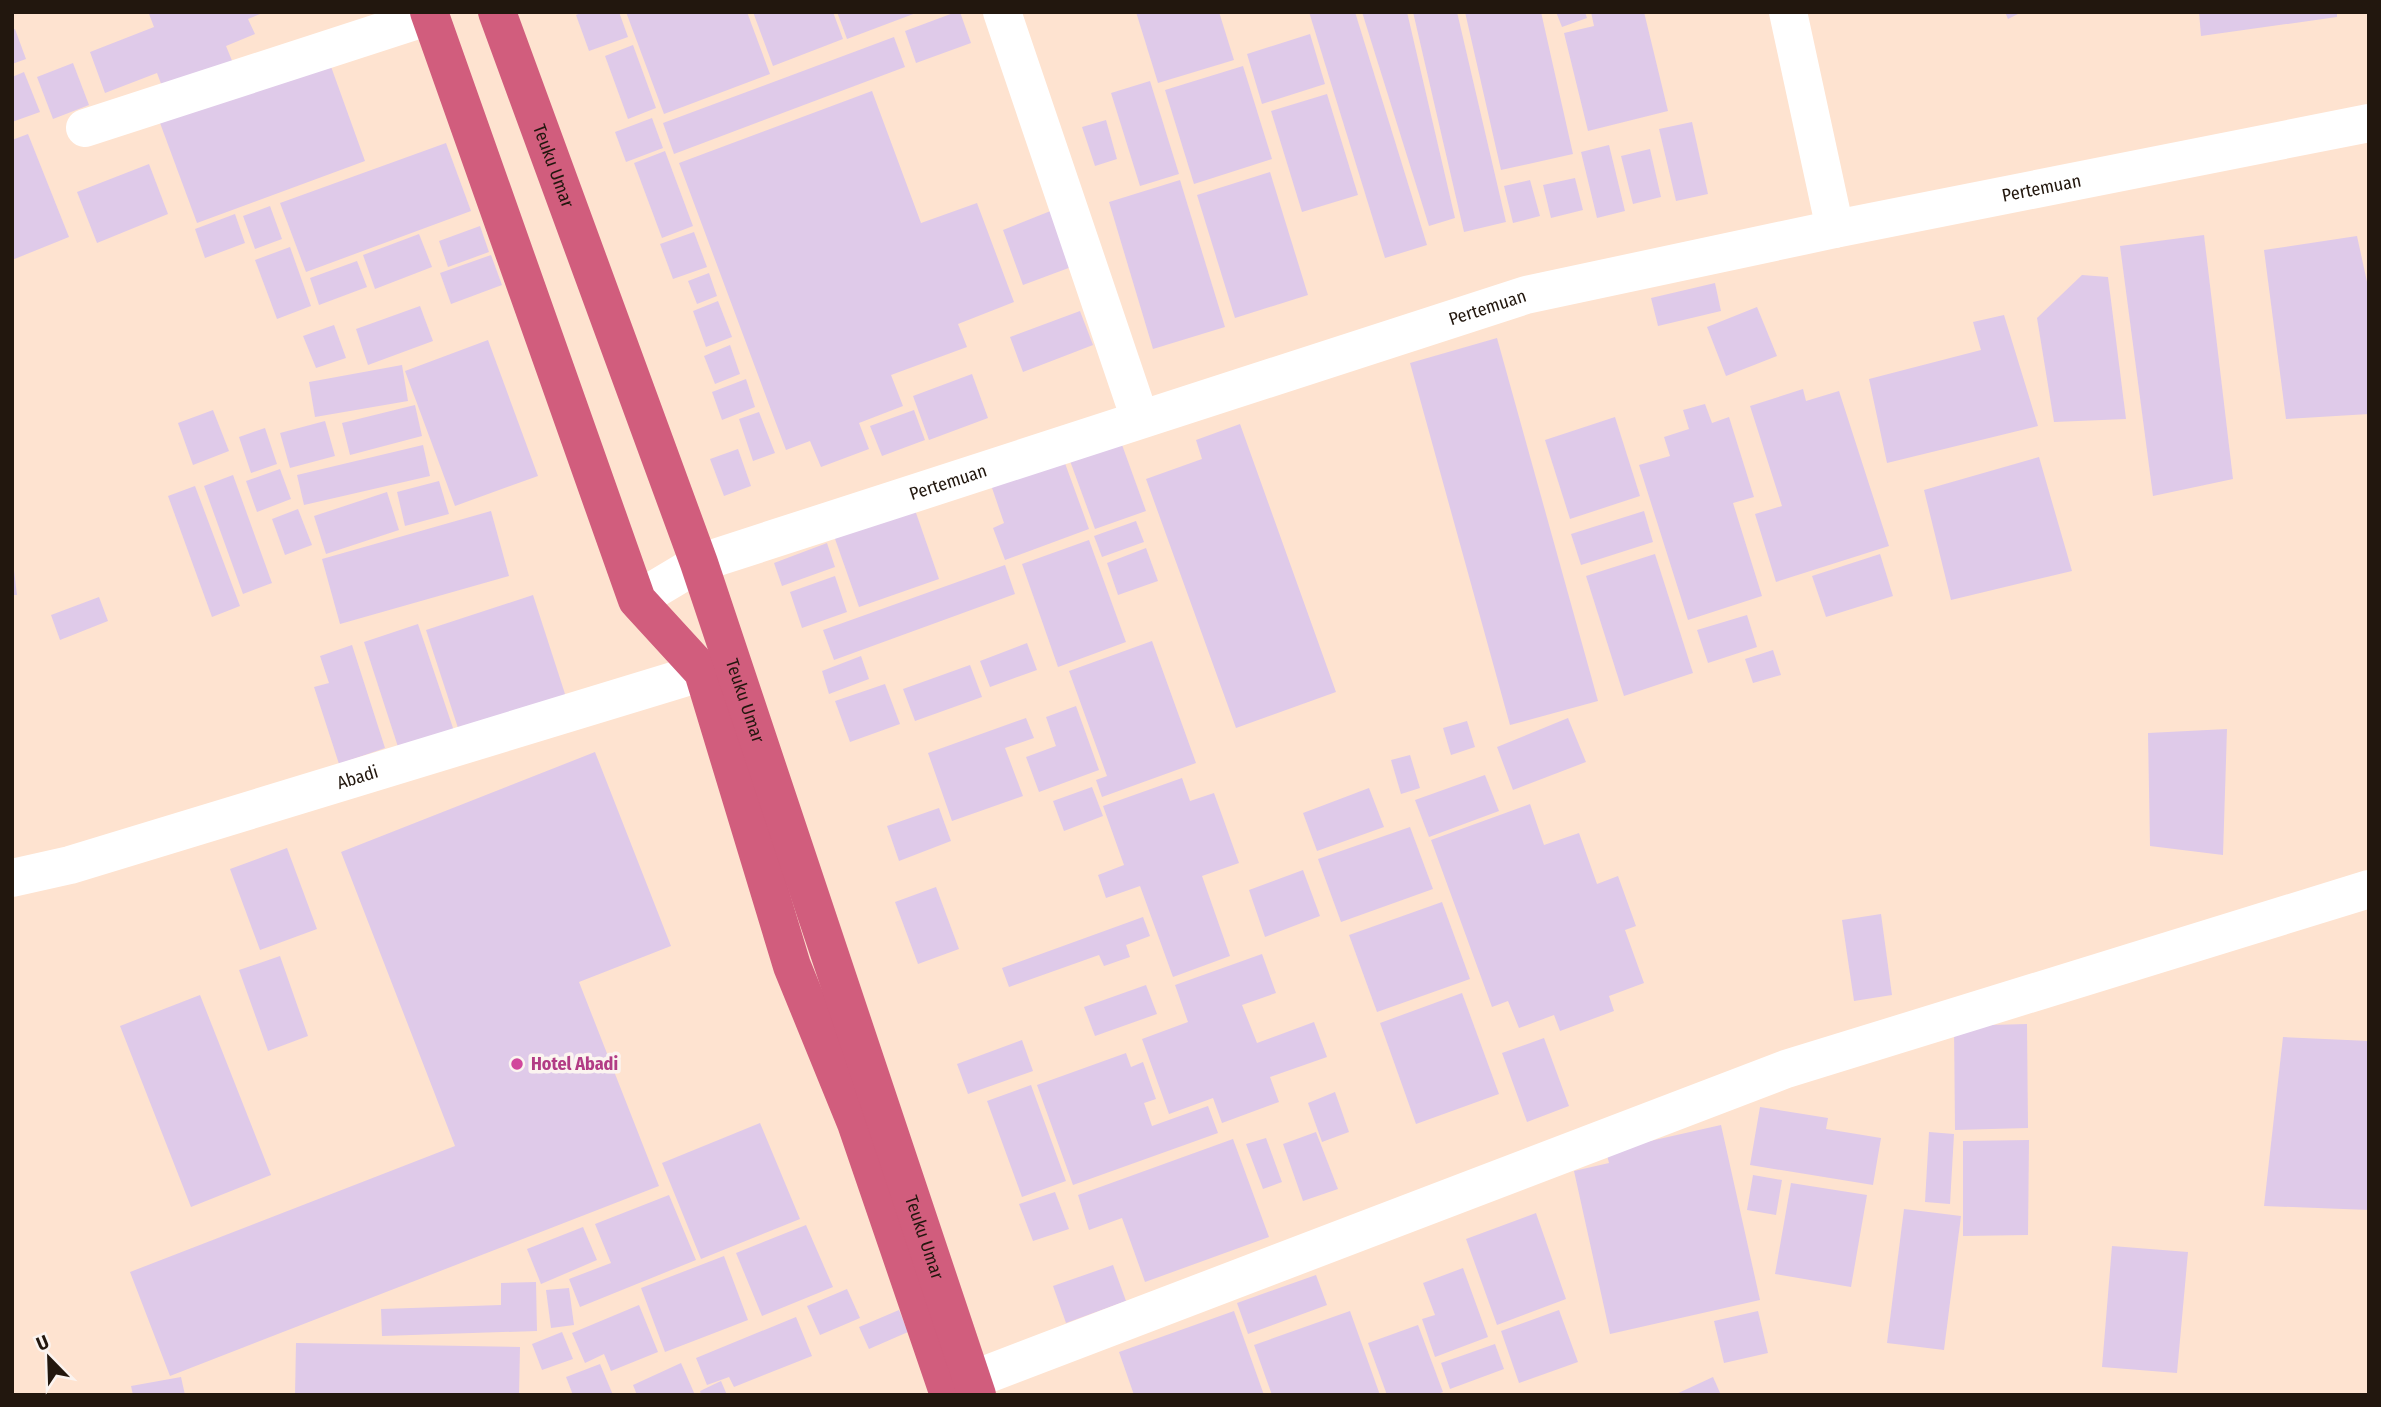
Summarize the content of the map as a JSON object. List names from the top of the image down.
{
  "streets": {
    "highway": ["Teuku Umar"],
    "street": ["Pertemuan", "Abadi"]
  },
  "crossings": [
    ["Teuku Umar", "Pertemuan"]
  ],
  "places": ["Hotel Abadi"],
  "north": "top left"
}
